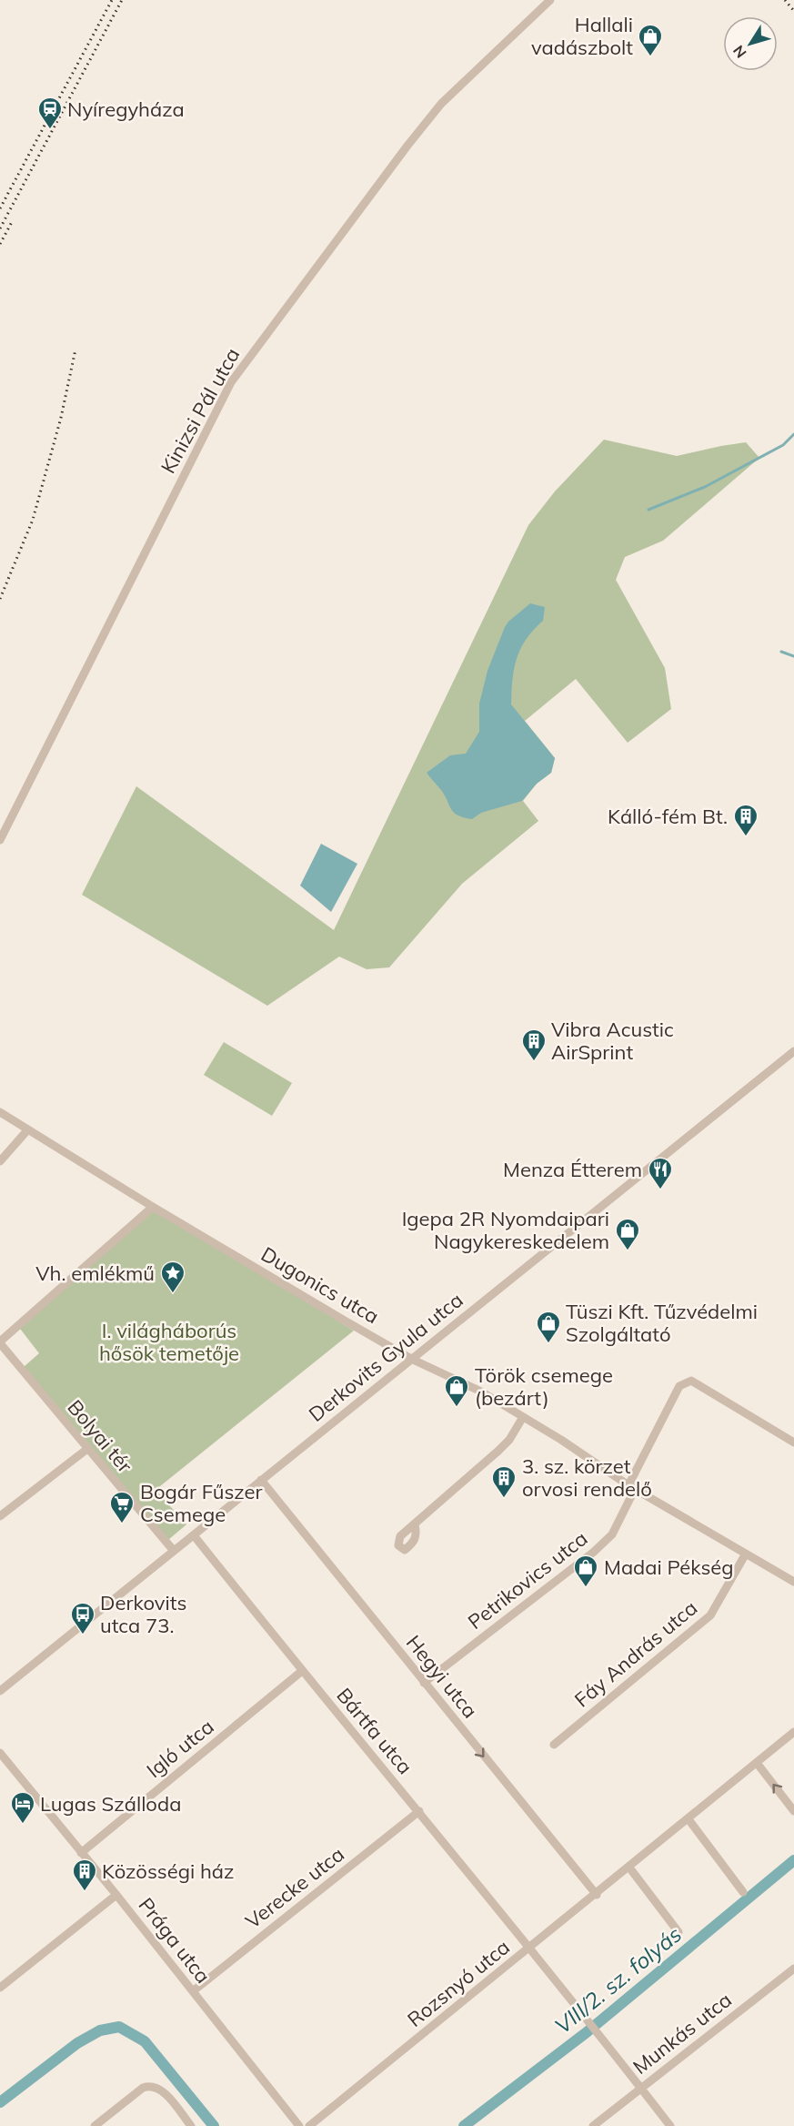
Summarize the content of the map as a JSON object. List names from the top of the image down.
{
  "streets": {
    "street": [
      "Kinizsi Pál utca",
      "Dugonics utca",
      "Derkovits Gyula utca",
      "Bolyai tér",
      "Petrikovics utca",
      "Fáy András utca",
      "Hegyi utca",
      "Bártfa utca",
      "Igló utca",
      "Verecke utca",
      "Prága utca",
      "Rozsnyó utca",
      "Munkás utca"
    ]
  },
  "crossings": [
    ["Dugonics utca", "Derkovits Gyula utca"],
    ["Dugonics utca", "Petrikovics utca"],
    ["Dugonics utca", "Fáy András utca"],
    ["Derkovits Gyula utca", "Bolyai tér"],
    ["Derkovits Gyula utca", "Hegyi utca"],
    ["Derkovits Gyula utca", "Bártfa utca"],
    ["Petrikovics utca", "Hegyi utca"],
    ["Hegyi utca", "Rozsnyó utca"],
    ["Bártfa utca", "Igló utca"],
    ["Bártfa utca", "Verecke utca"],
    ["Bártfa utca", "Rozsnyó utca"],
    ["Bártfa utca", "Munkás utca"],
    ["Igló utca", "Prága utca"],
    ["Verecke utca", "Prága utca"]
  ],
  "one_way": ["Hegyi utca"],
  "water": ["VIII/2. sz. folyás"],
  "parks": ["I. világháborús hősök temetője"],
  "places": {
    "shop": [
      "Hallali vadászbolt",
      "Igepa 2R Nyomdaipari Nagykereskedelem",
      "Tüszi Kft. Tűzvédelmi Szolgáltató",
      "Török csemege (bezárt)",
      "Madai Pékség"
    ],
    "station": ["Nyíregyháza"],
    "building": [
      "Kálló-fém Bt.",
      "Vibra Acustic AirSprint",
      "3. sz. körzet orvosi rendelő",
      "Közösségi ház"
    ],
    "restaurant": ["Menza Étterem"],
    "place": ["Vh. emlékmű"],
    "supermarket": ["Bogár Fűszer Csemege"],
    "bus stop": ["Derkovits utca 73."],
    "hotel": ["Lugas Szálloda"]
  },
  "north": "bottom left"
}
